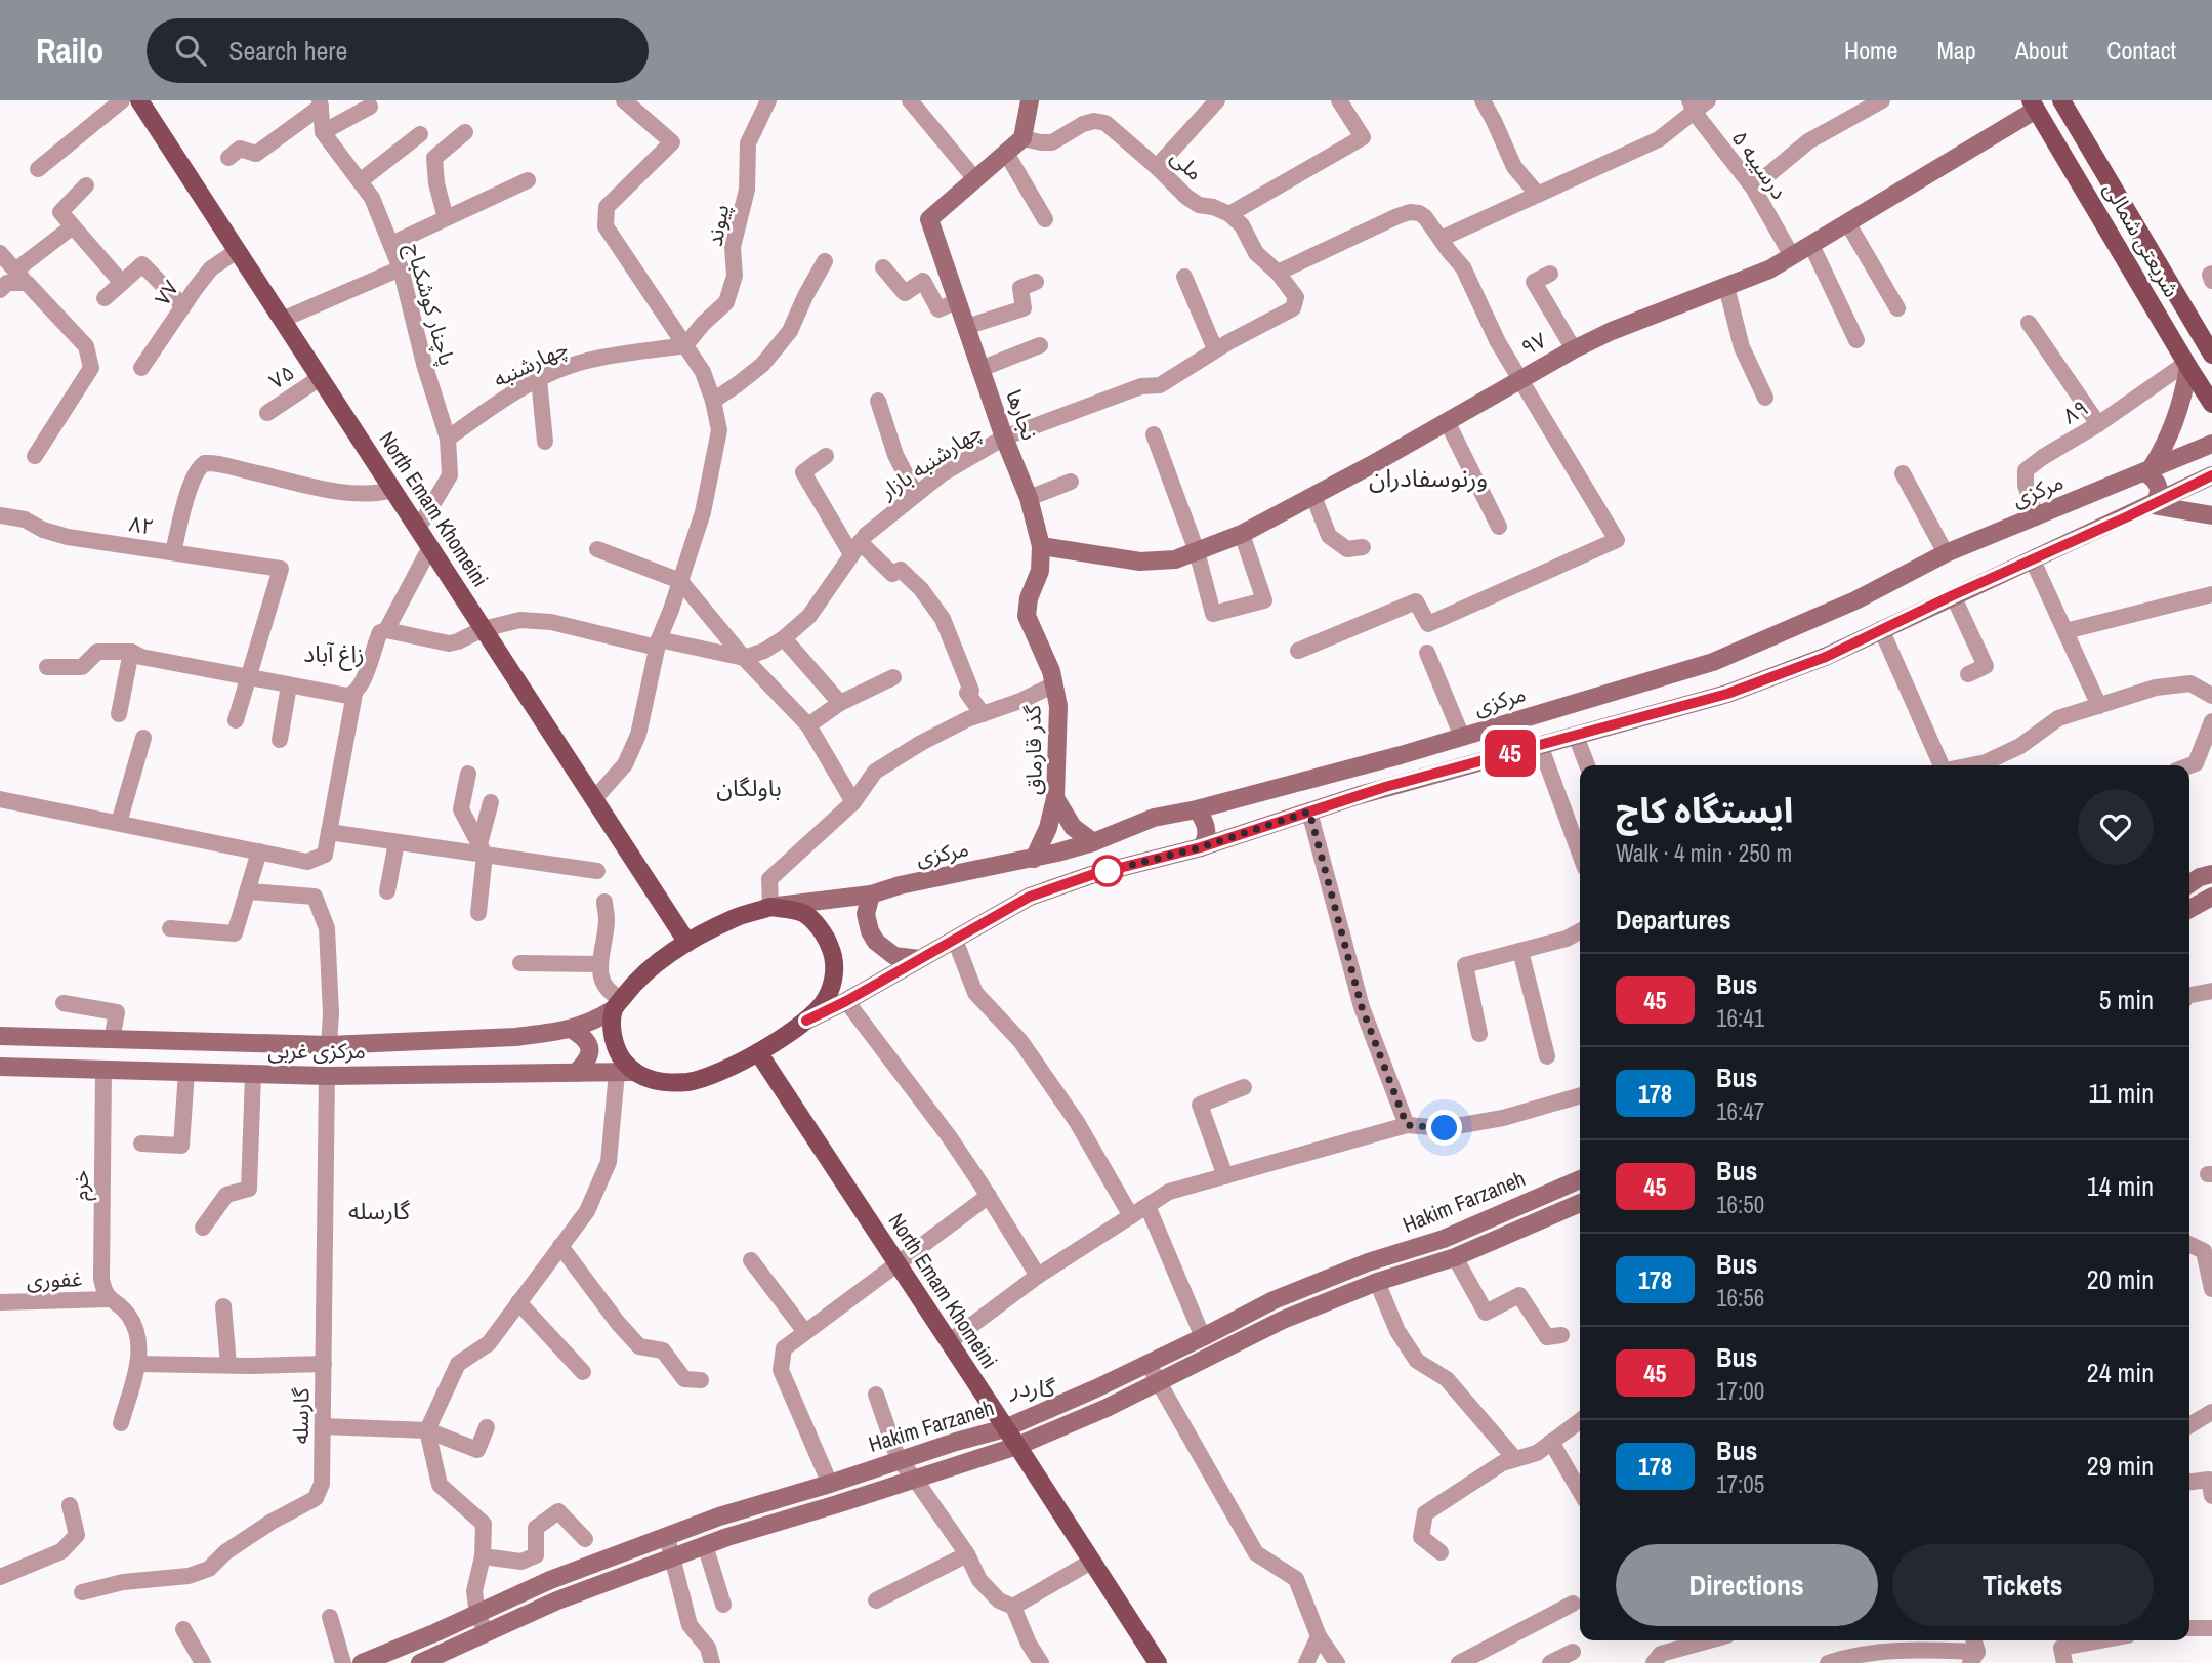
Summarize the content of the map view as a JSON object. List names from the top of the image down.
{
  "streets": {
    "main road": [
      "شریعتی شمالی",
      "۹۷",
      "نجارها",
      "مرکزی",
      "North Emam Khomeini",
      "گذر قارماق",
      "مرکزی غربی",
      "Hakim Farzaneh"
    ],
    "street": [
      "ملی",
      "درسیبه ۵",
      "پیوند",
      "۷۷",
      "پاچنار کوشکباج",
      "چهارشنبه",
      "۷۵",
      "۸۹",
      "چهارشنبه بازار",
      "۸۲",
      "خرم",
      "غفوری",
      "گارسله"
    ]
  },
  "crossings": [
    ["ملی", "نجارها"],
    ["درسیبه ۵", "۹۷"],
    ["پیوند", "چهارشنبه"],
    ["شریعتی شمالی", "۹۷"],
    ["شریعتی شمالی", "۸۹"],
    ["۷۷", "North Emam Khomeini"],
    ["پاچنار کوشکباج", "چهارشنبه"],
    ["پاچنار کوشکباج", "North Emam Khomeini"],
    ["۹۷", "نجارها"],
    ["۷۵", "North Emam Khomeini"],
    ["۸۹", "مرکزی"],
    ["نجارها", "چهارشنبه بازار"],
    ["نجارها", "گذر قارماق"],
    ["مرکزی", "North Emam Khomeini"],
    ["مرکزی", "گذر قارماق"],
    ["مرکزی", "مرکزی غربی"],
    ["North Emam Khomeini", "مرکزی غربی"],
    ["North Emam Khomeini", "Hakim Farzaneh"],
    ["مرکزی غربی", "خرم"],
    ["مرکزی غربی", "گارسله"],
    ["خرم", "غفوری"]
  ],
  "districts": [
    "ورنوسفادران",
    "زاغ آباد",
    "باولگان",
    "گارسله",
    "گاردر"
  ],
  "lines": ["bus line 45"],
  "page": {
    "header": "Railo",
    "search": "Search here",
    "nav": [
      "Home",
      "Map",
      "About",
      "Contact"
    ],
    "on_map": "45",
    "heading": [
      ["ایستگاه کاج", "Walk · 4 min · 250 m"],
      "Departures"
    ],
    "list": [
      {
        "mark": "45",
        "name": "Bus",
        "note": "16:41",
        "value": "5 min"
      },
      {
        "mark": "178",
        "name": "Bus",
        "note": "16:47",
        "value": "11 min"
      },
      {
        "mark": "45",
        "name": "Bus",
        "note": "16:50",
        "value": "14 min"
      },
      {
        "mark": "178",
        "name": "Bus",
        "note": "16:56",
        "value": "20 min"
      },
      {
        "mark": "45",
        "name": "Bus",
        "note": "17:00",
        "value": "24 min"
      },
      {
        "mark": "178",
        "name": "Bus",
        "note": "17:05",
        "value": "29 min"
      }
    ],
    "buttons": ["Directions", "Tickets"]
  }
}
